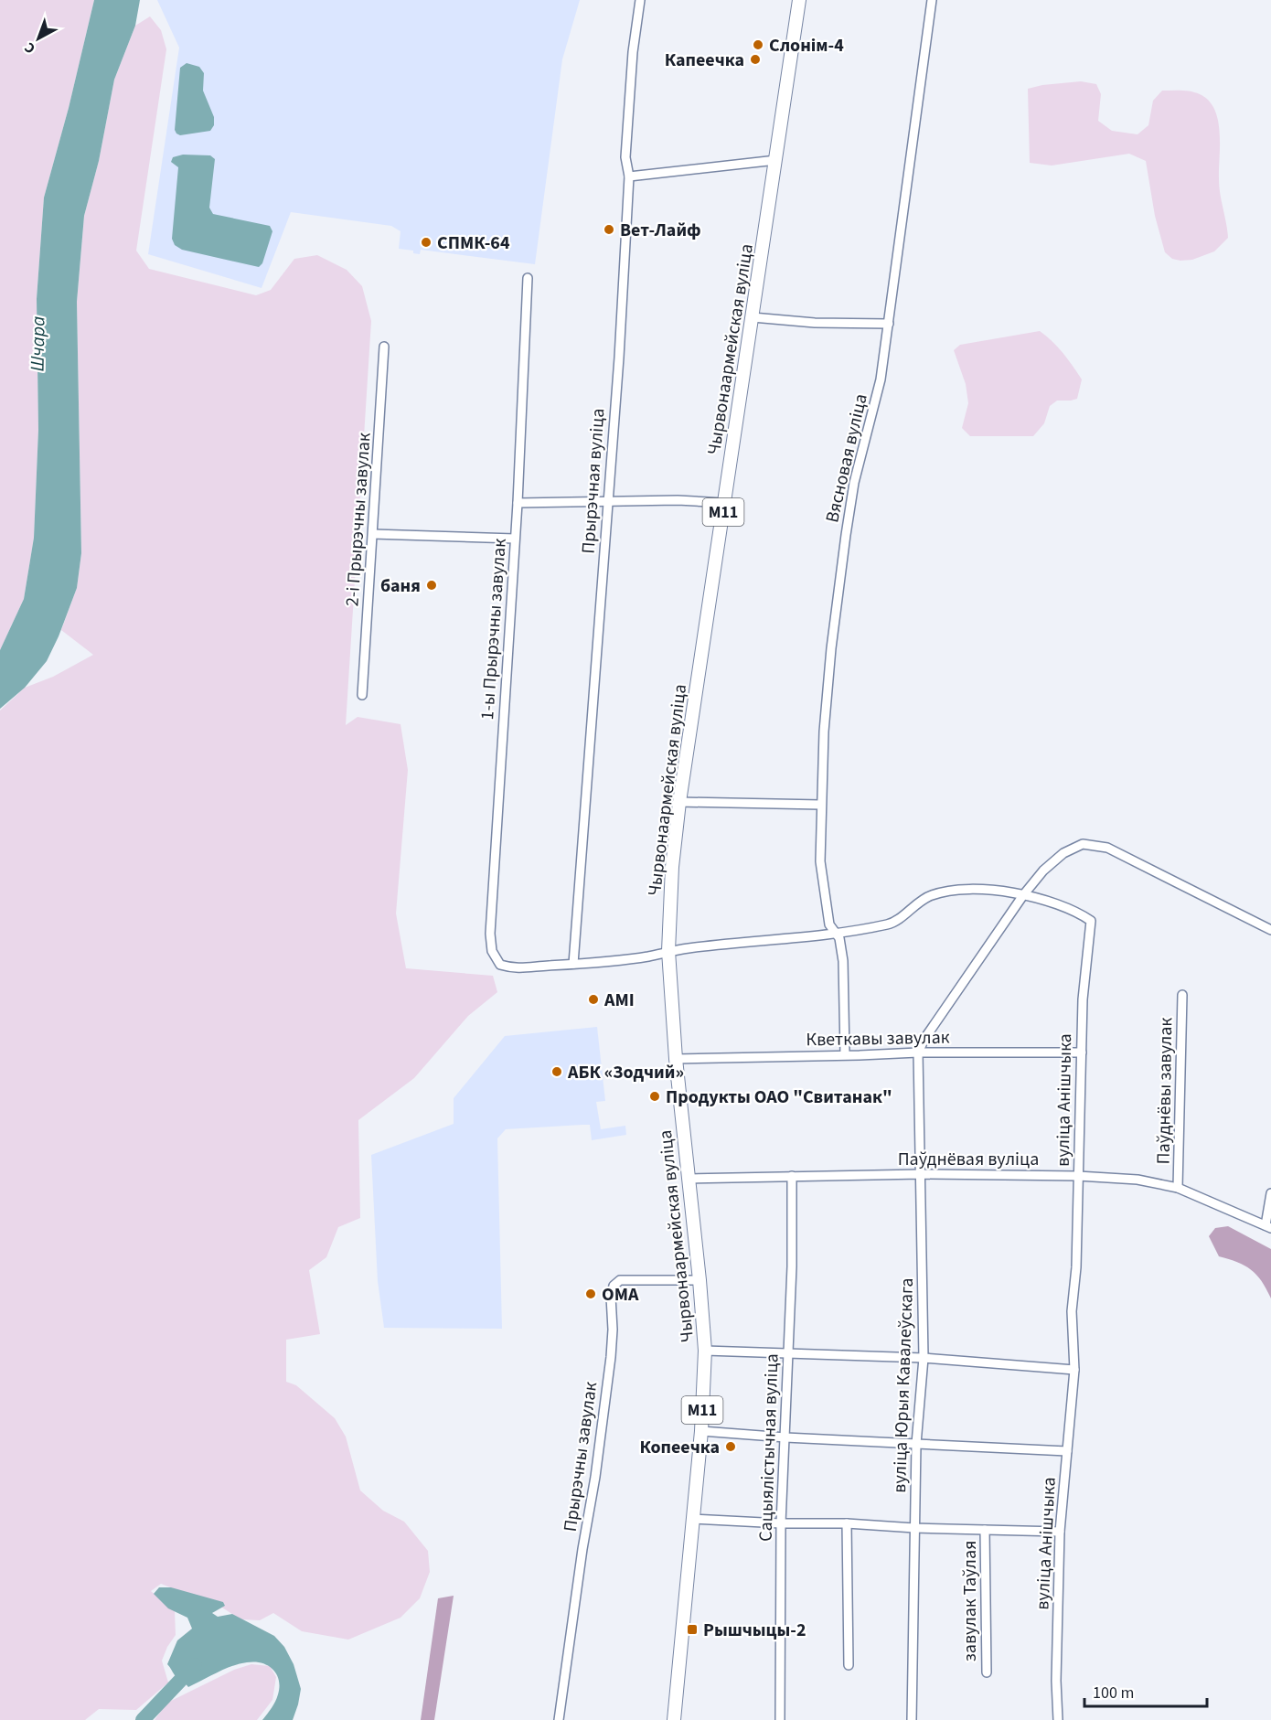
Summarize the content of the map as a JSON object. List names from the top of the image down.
{
  "streets": {
    "highway": ["Чырвонаармейская вуліца", "М11"],
    "street": [
      "Вясновая вуліца",
      "Прырэчная вуліца",
      "2-і Прырэчны завулак",
      "1-ы Прырэчны завулак",
      "Кветкавы завулак",
      "Паўднёвы завулак",
      "вуліца Анішчыка",
      "Паўднёвая вуліца",
      "вуліца Юрыя Кавалеўскага",
      "Сацыялістычная вуліца",
      "Прырэчны завулак",
      "завулак Таўлая"
    ]
  },
  "crossings": [
    ["Чырвонаармейская вуліца", "Кветкавы завулак"],
    ["Чырвонаармейская вуліца", "вуліца Анішчыка"],
    ["Чырвонаармейская вуліца", "Паўднёвая вуліца"],
    ["Чырвонаармейская вуліца", "Прырэчны завулак"],
    ["Чырвонаармейская вуліца", "завулак Таўлая"],
    ["Вясновая вуліца", "Кветкавы завулак"],
    ["Вясновая вуліца", "вуліца Анішчыка"],
    ["Прырэчная вуліца", "вуліца Анішчыка"],
    ["1-ы Прырэчны завулак", "вуліца Анішчыка"],
    ["Кветкавы завулак", "вуліца Анішчыка"],
    ["Кветкавы завулак", "вуліца Юрыя Кавалеўскага"],
    ["Паўднёвы завулак", "Паўднёвая вуліца"],
    ["вуліца Анішчыка", "Паўднёвая вуліца"],
    ["вуліца Анішчыка", "завулак Таўлая"],
    ["Паўднёвая вуліца", "вуліца Юрыя Кавалеўскага"],
    ["Паўднёвая вуліца", "Сацыялістычная вуліца"],
    ["вуліца Юрыя Кавалеўскага", "завулак Таўлая"],
    ["Сацыялістычная вуліца", "завулак Таўлая"]
  ],
  "water": ["Шчара"],
  "places": {
    "other": [
      "Слонім-4",
      "Капеечка",
      "Вет-Лайф",
      "СПМК-64",
      "баня",
      "AMI",
      "АБК «Зодчий»",
      "Продукты ОАО \"Свитанак\"",
      "ОМА",
      "Копеечка"
    ],
    "transit": ["Рышчыцы-2"]
  },
  "scale_bar": "100 m",
  "north": "bottom left"
}
